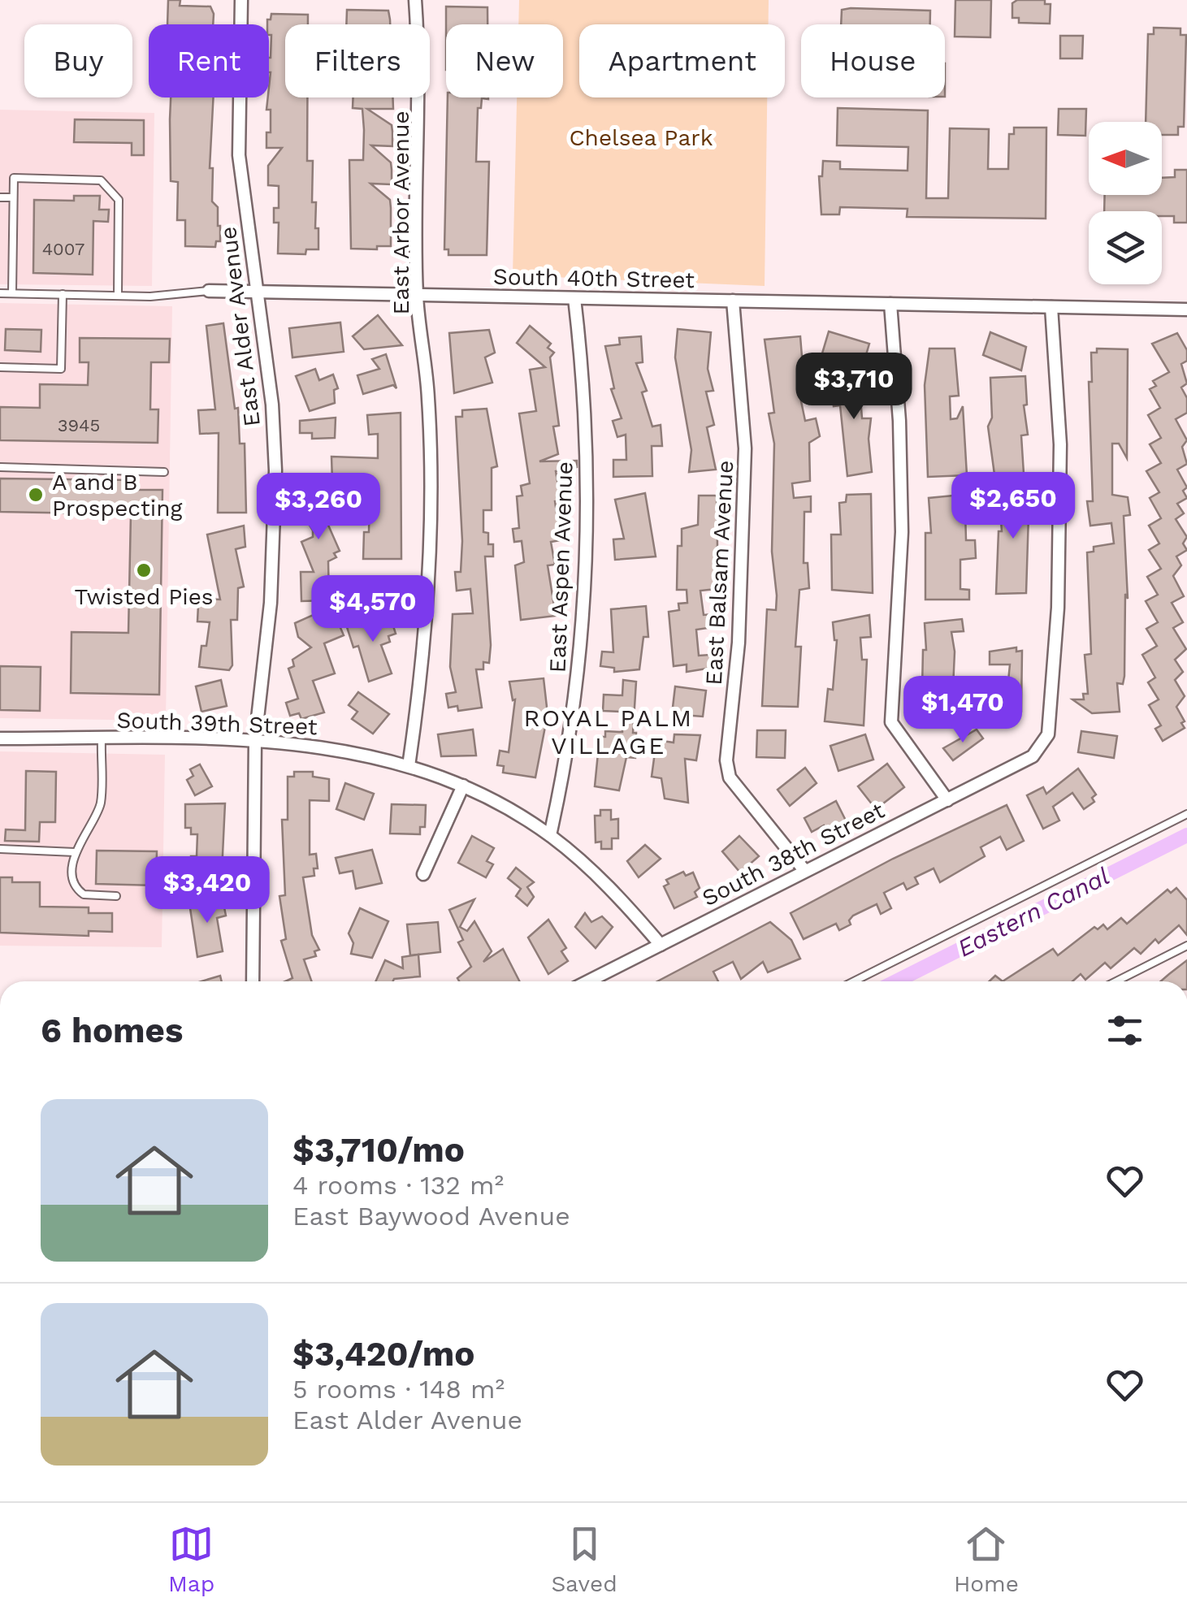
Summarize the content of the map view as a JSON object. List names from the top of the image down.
{
  "streets": {
    "street": [
      "East Arbor Avenue",
      "South 40th Street",
      "East Alder Avenue",
      "East Aspen Avenue",
      "East Balsam Avenue",
      "South 39th Street",
      "South 38th Street"
    ]
  },
  "crossings": [
    ["East Arbor Avenue", "South 40th Street"],
    ["East Arbor Avenue", "South 39th Street"],
    ["South 40th Street", "East Alder Avenue"],
    ["South 40th Street", "East Aspen Avenue"],
    ["South 40th Street", "East Balsam Avenue"],
    ["South 40th Street", "South 38th Street"],
    ["East Alder Avenue", "South 39th Street"],
    ["East Aspen Avenue", "South 39th Street"],
    ["East Balsam Avenue", "South 38th Street"],
    ["South 39th Street", "South 38th Street"]
  ],
  "districts": ["ROYAL PALM VILLAGE"],
  "water": ["Eastern Canal"],
  "parks": ["Chelsea Park"],
  "places": ["A and B Prospecting", "Twisted Pies"],
  "house_numbers": ["4007", "3945"],
  "north": "left",
  "page": {
    "chip": [
      "Buy",
      "Rent",
      "Filters",
      "New",
      "Apartment",
      "House"
    ],
    "price": [
      "$3,710",
      "$2,650",
      "$3,260",
      "$4,570",
      "$1,470",
      "$3,420"
    ],
    "heading": "6 homes",
    "list": [
      {
        "name": "$3,710/mo",
        "note": "4 rooms · 132 m² · East Baywood Avenue"
      },
      {
        "name": "$3,420/mo",
        "note": "5 rooms · 148 m² · East Alder Avenue"
      }
    ],
    "tabs": ["Map", "Saved", "Home"]
  }
}
